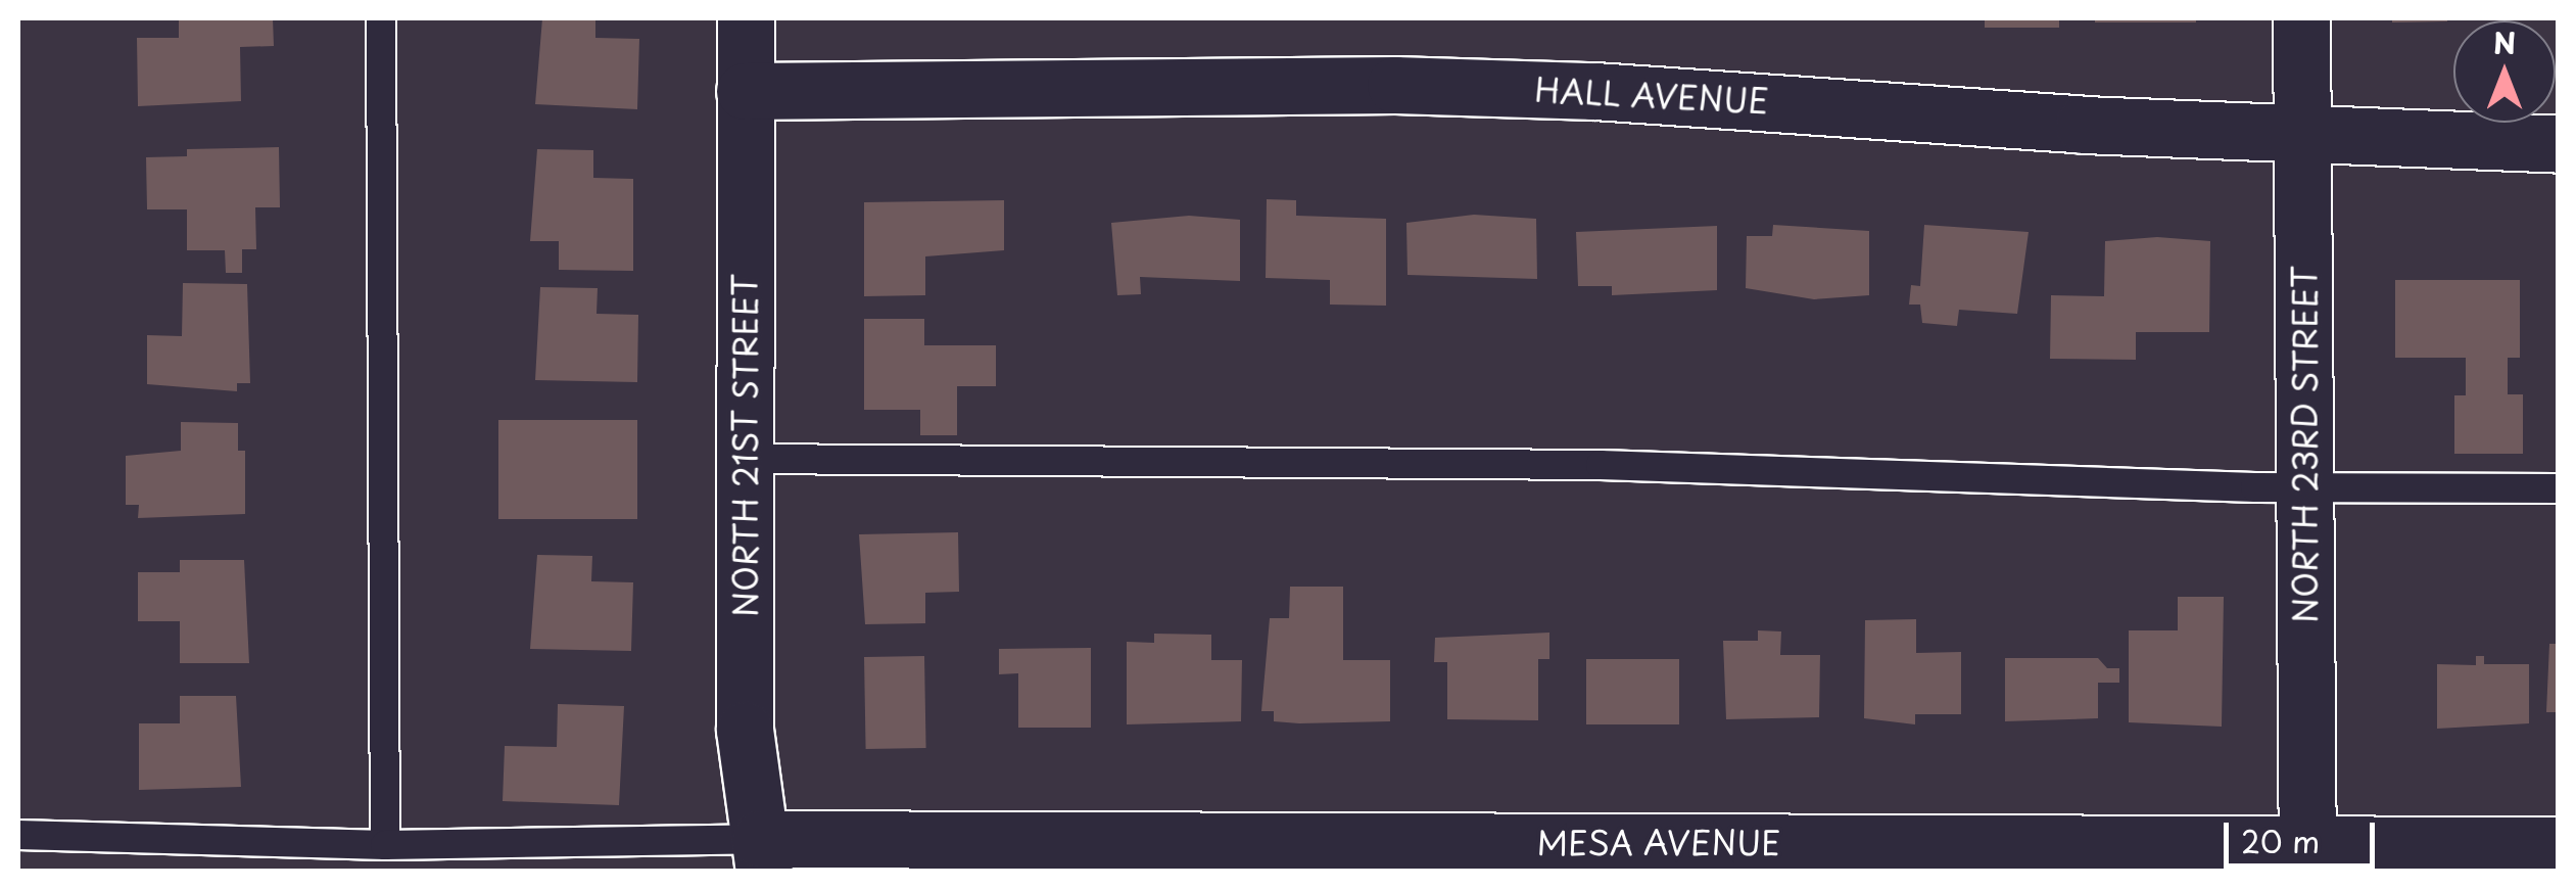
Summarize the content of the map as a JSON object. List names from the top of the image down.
{
  "streets": {
    "street": [
      "HALL AVENUE",
      "NORTH 23RD STREET",
      "NORTH 21ST STREET",
      "MESA AVENUE"
    ]
  },
  "crossings": [
    ["HALL AVENUE", "NORTH 23RD STREET"],
    ["HALL AVENUE", "NORTH 21ST STREET"],
    ["NORTH 23RD STREET", "MESA AVENUE"],
    ["NORTH 21ST STREET", "MESA AVENUE"]
  ],
  "scale_bar": "20 m",
  "north": "top"
}
